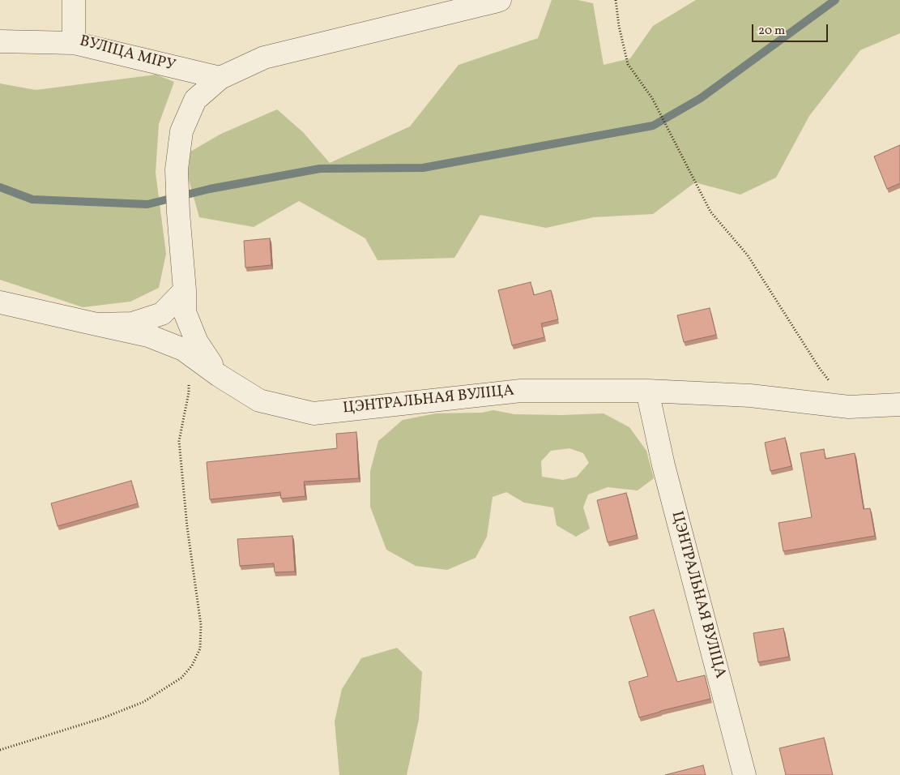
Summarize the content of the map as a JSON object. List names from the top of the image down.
{
  "streets": {
    "street": ["ВУЛІЦА МІРУ", "ЦЭНТРАЛЬНАЯ ВУЛІЦА"]
  },
  "crossings": [
    ["ВУЛІЦА МІРУ", "ЦЭНТРАЛЬНАЯ ВУЛІЦА"]
  ],
  "scale_bar": "20 m"
}
